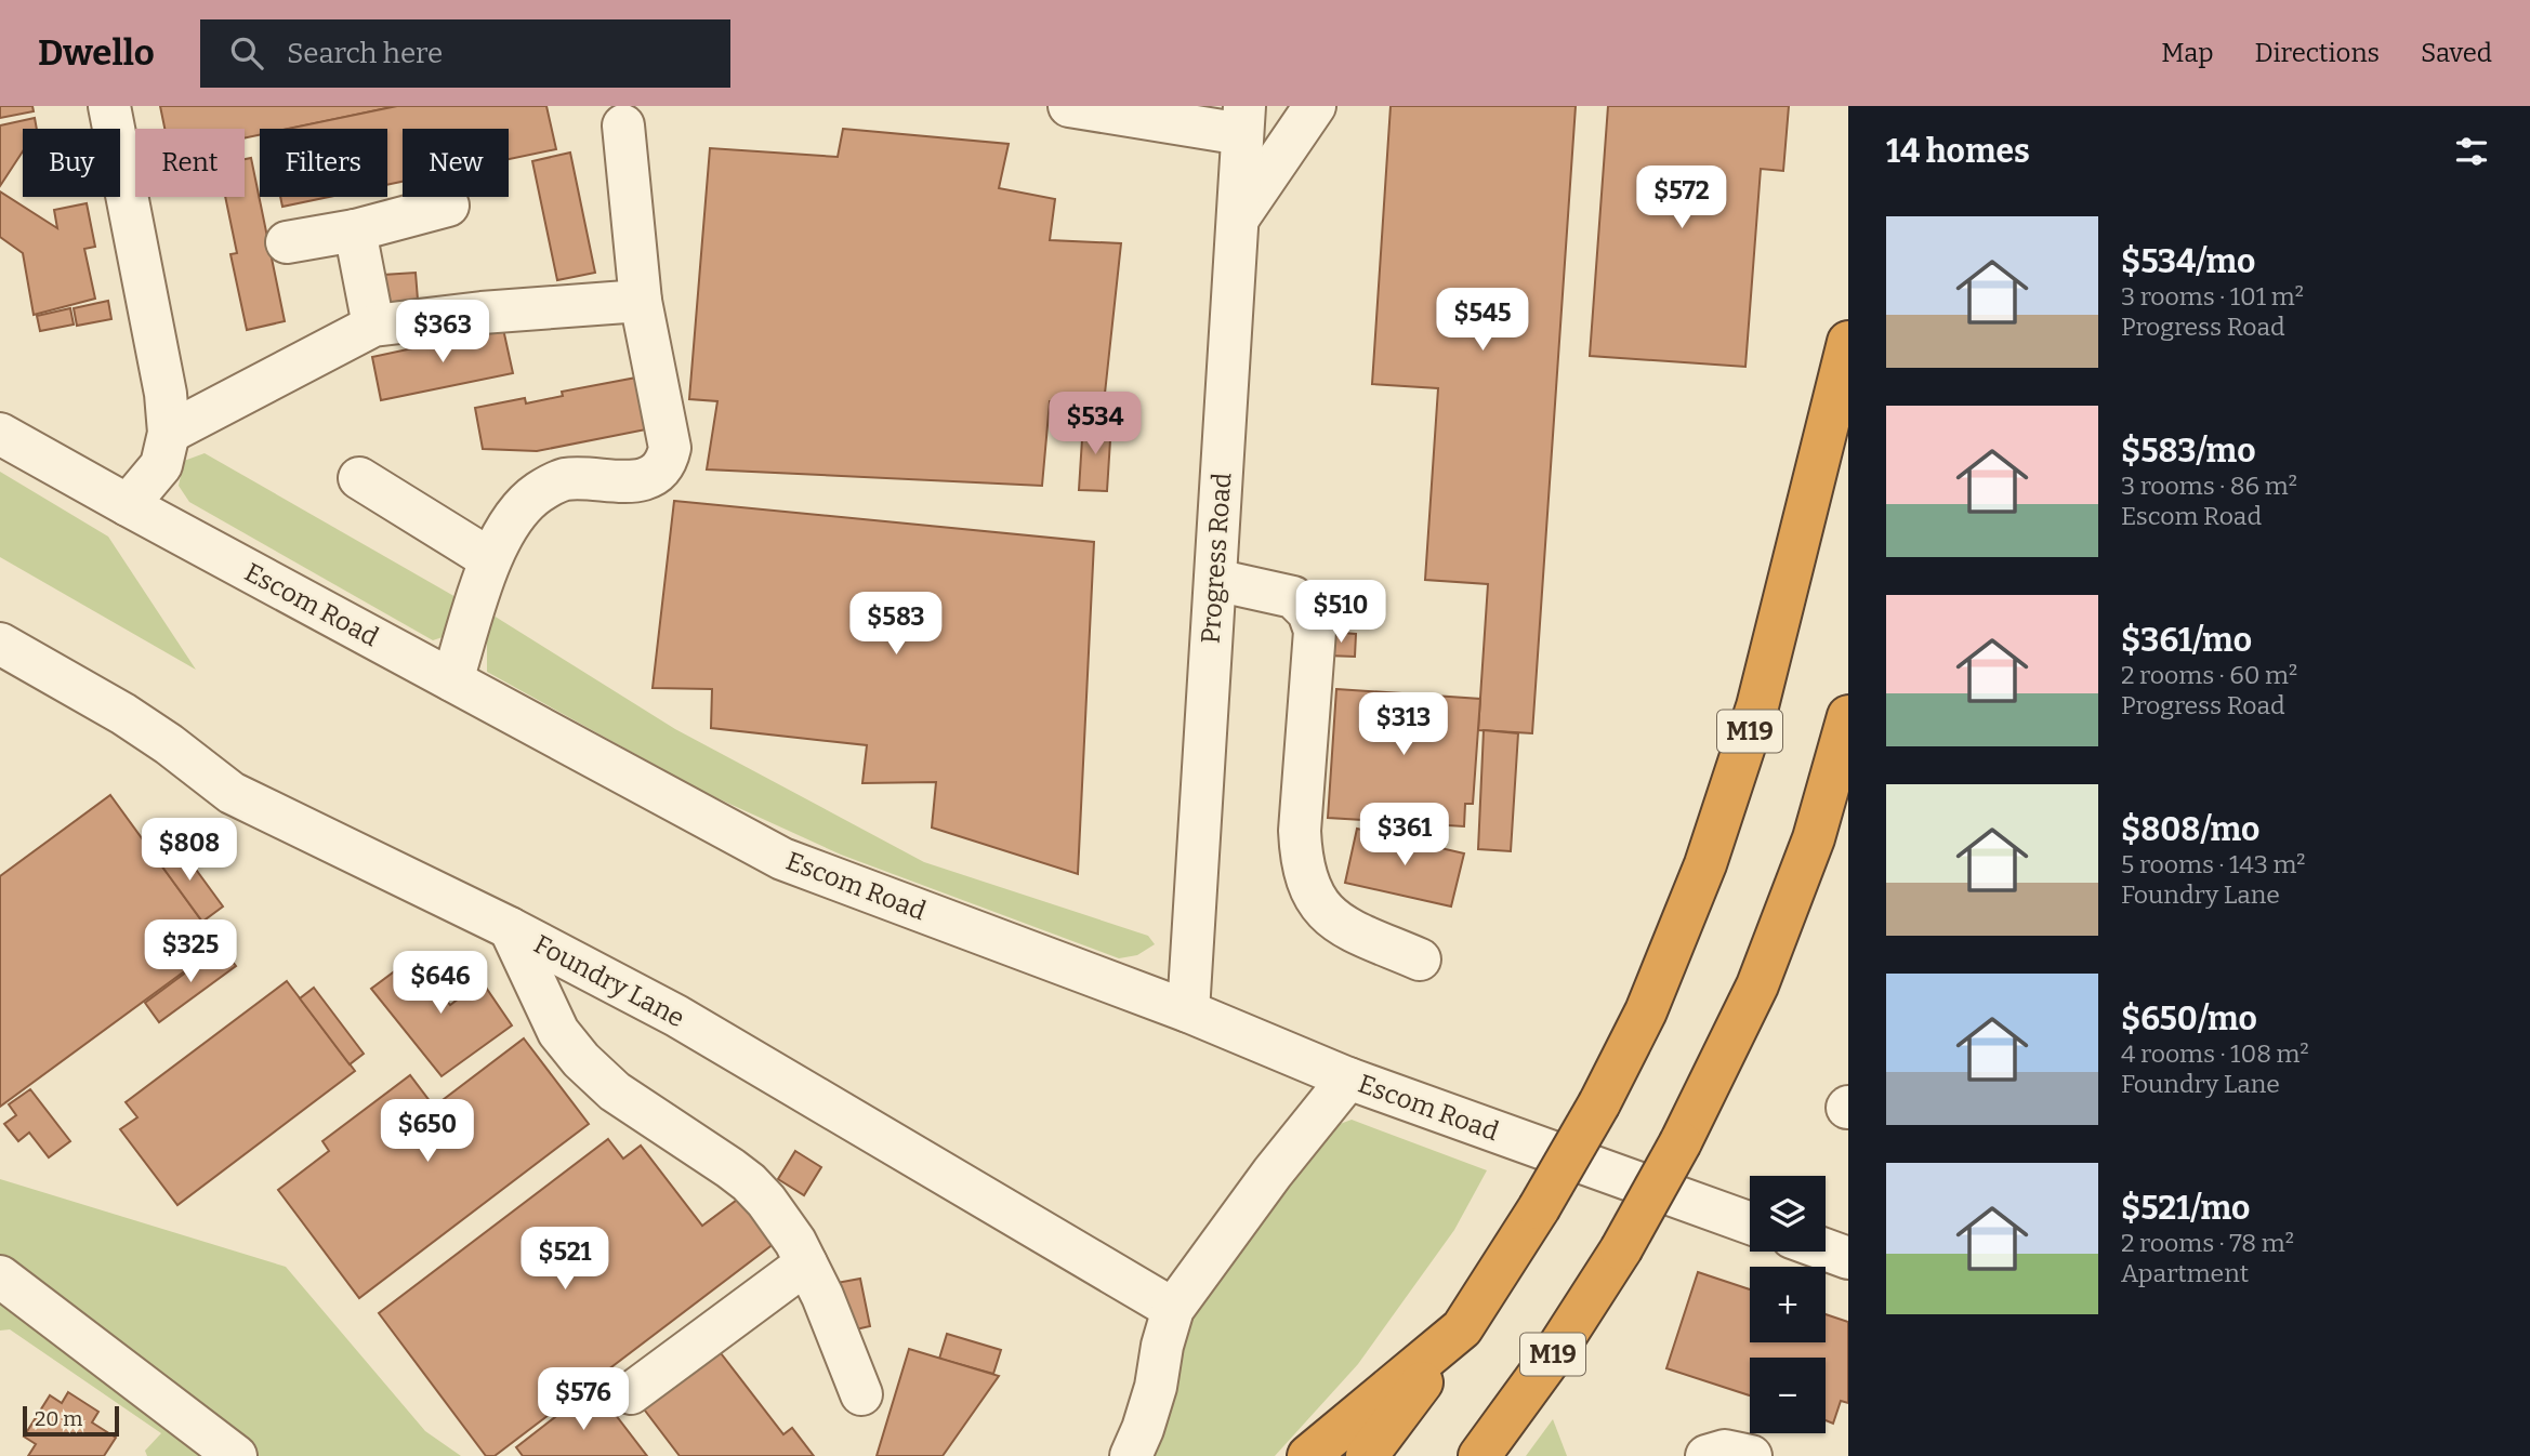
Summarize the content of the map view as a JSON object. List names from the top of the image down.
{
  "streets": {
    "highway": ["M19"],
    "street": ["Progress Road", "Escom Road", "Foundry Lane"]
  },
  "crossings": [
    ["Progress Road", "Escom Road"]
  ],
  "scale_bar": "20 m",
  "page": {
    "header": "Dwello",
    "search": "Search here",
    "nav": ["Map", "Directions", "Saved"],
    "heading": "14 homes",
    "chip": [
      "Buy",
      "Rent",
      "Filters",
      "New"
    ],
    "price": [
      "$572",
      "$545",
      "$363",
      "$534",
      "$510",
      "$583",
      "$313",
      "$361",
      "$808",
      "$325",
      "$646",
      "$650",
      "$521",
      "$576"
    ],
    "list": [
      {
        "name": "$534/mo",
        "note": "3 rooms · 101 m² · Progress Road"
      },
      {
        "name": "$583/mo",
        "note": "3 rooms · 86 m² · Escom Road"
      },
      {
        "name": "$361/mo",
        "note": "2 rooms · 60 m² · Progress Road"
      },
      {
        "name": "$808/mo",
        "note": "5 rooms · 143 m² · Foundry Lane"
      },
      {
        "name": "$650/mo",
        "note": "4 rooms · 108 m² · Foundry Lane"
      },
      {
        "name": "$521/mo",
        "note": "2 rooms · 78 m² · Apartment"
      }
    ],
    "map_buttons": ["+", "−"],
    "scale": "20 m"
  }
}
